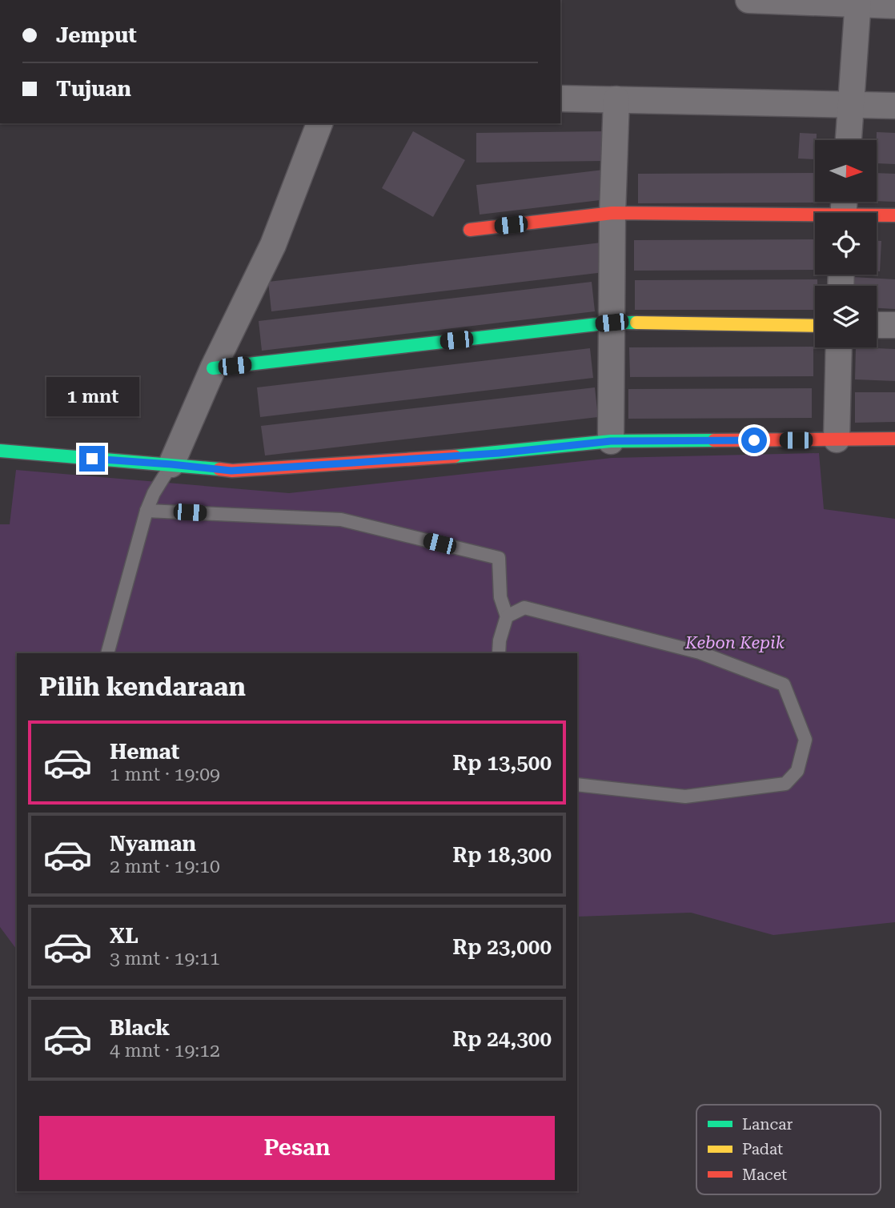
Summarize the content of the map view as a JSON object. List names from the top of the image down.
{
  "parks": ["Kebon Kepik"],
  "legend": ["Lancar", "Padat", "Macet"],
  "north": "right",
  "page": {
    "banner": ["Jemput", "Tujuan"],
    "bubble": "1 mnt",
    "heading": "Pilih kendaraan",
    "list": [
      {
        "name": "Hemat",
        "note": "1 mnt · 19:09",
        "value": "Rp 13,500"
      },
      {
        "name": "Nyaman",
        "note": "2 mnt · 19:10",
        "value": "Rp 18,300"
      },
      {
        "name": "XL",
        "note": "3 mnt · 19:11",
        "value": "Rp 23,000"
      },
      {
        "name": "Black",
        "note": "4 mnt · 19:12",
        "value": "Rp 24,300"
      }
    ],
    "buttons": "Pesan"
  }
}
